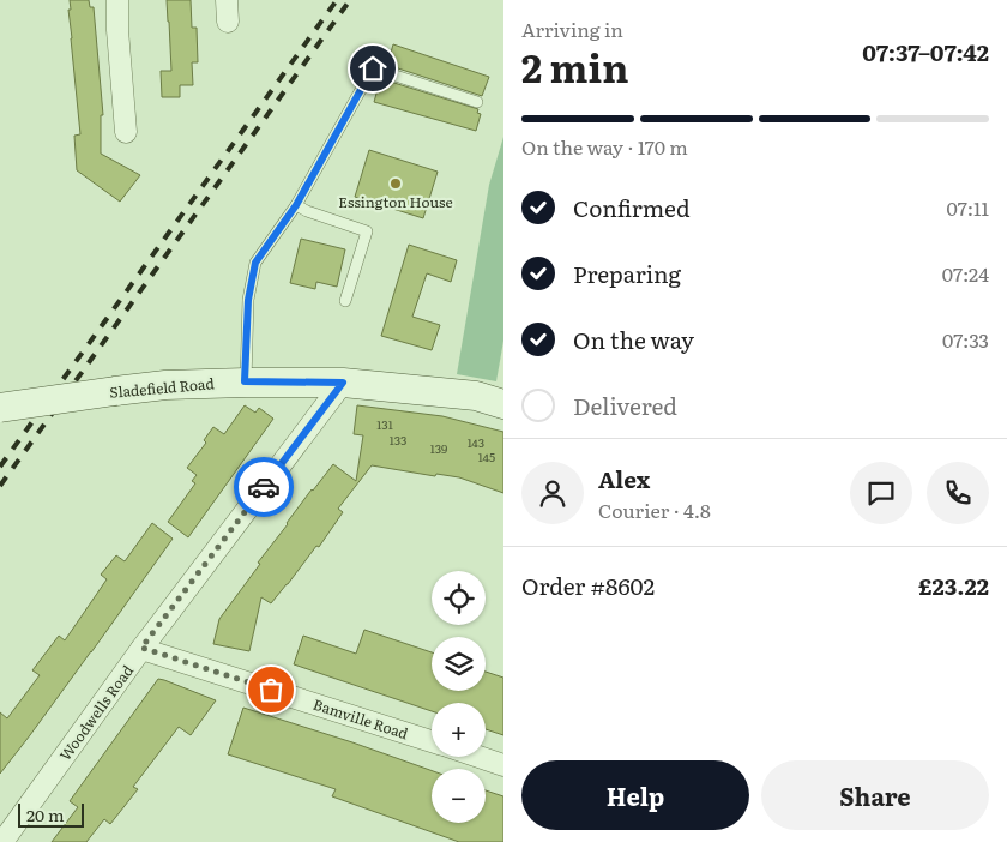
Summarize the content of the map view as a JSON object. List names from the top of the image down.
{
  "streets": {
    "street": ["Sladefield Road", "Woodwells Road", "Bamville Road"]
  },
  "crossings": [
    ["Sladefield Road", "Woodwells Road"],
    ["Woodwells Road", "Bamville Road"]
  ],
  "places": ["Essington House"],
  "house_numbers": [
    "131",
    "133",
    "143",
    "139",
    "145"
  ],
  "scale_bar": "20 m",
  "page": {
    "heading": ["2 min", "Arriving in", "07:37–07:42"],
    "panel": [
      "Alex",
      "Courier · 4.8",
      "Order #8602",
      "£23.22"
    ],
    "bar": "On the way · 170 m",
    "list": [
      ["Confirmed", "07:11"],
      ["Preparing", "07:24"],
      ["On the way", "07:33"],
      "Delivered"
    ],
    "map_buttons": ["+", "−"],
    "buttons": ["Help", "Share"],
    "scale": "20 m"
  }
}
